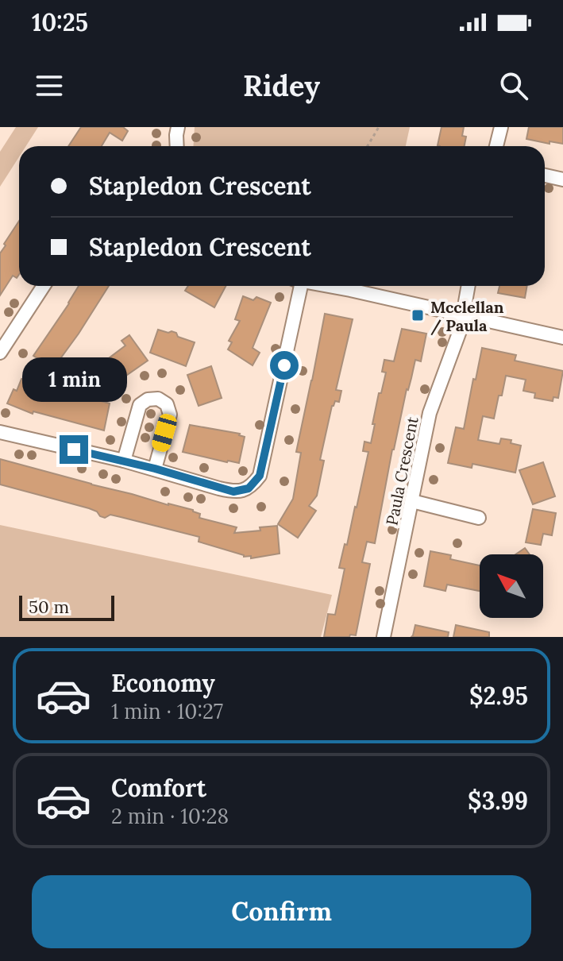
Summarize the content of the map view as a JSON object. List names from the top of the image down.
{
  "streets": {
    "street": ["Paula Crescent"]
  },
  "places": {
    "transit": ["Mcclellan / Paula"]
  },
  "scale_bar": "50 m",
  "north": "top left",
  "page": {
    "status": "10:25",
    "header": "Ridey",
    "banner": ["Stapledon Crescent", "Stapledon Crescent"],
    "bubble": "1 min",
    "scale": "50 m",
    "list": [
      {
        "name": "Economy",
        "note": "1 min · 10:27",
        "value": "$2.95"
      },
      {
        "name": "Comfort",
        "note": "2 min · 10:28",
        "value": "$3.99"
      }
    ],
    "buttons": "Confirm"
  }
}
